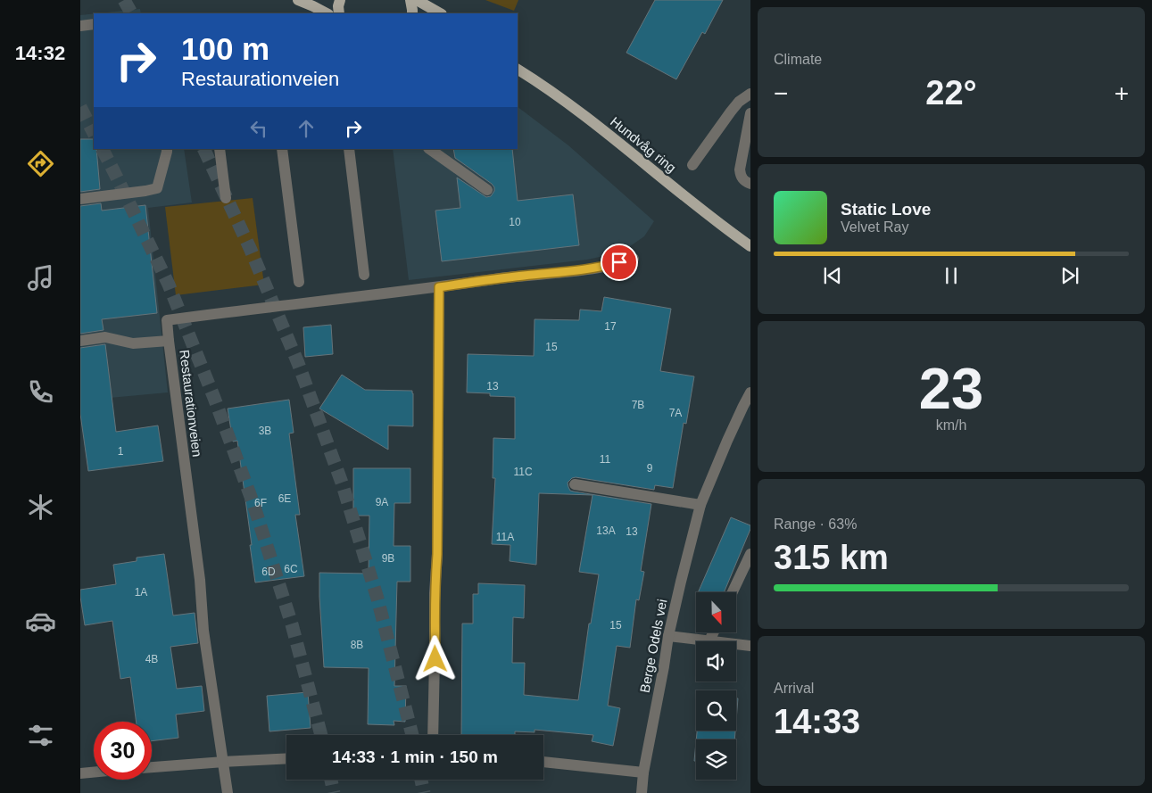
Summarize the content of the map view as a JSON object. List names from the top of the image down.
{
  "streets": {
    "main road": ["Hundvåg ring"],
    "street": ["Restaurationveien", "Berge Odels vei"]
  },
  "house_numbers": [
    "10",
    "17",
    "15",
    "13",
    "7B",
    "7A",
    "3B",
    "1",
    "11",
    "9",
    "11C",
    "6E",
    "9A",
    "6F",
    "13A",
    "13",
    "11A",
    "9B",
    "6C",
    "6D",
    "1A",
    "15",
    "8B",
    "4B"
  ],
  "north": "bottom",
  "page": {
    "tabs": "14:32",
    "tile": [
      "Climate",
      ["23", "km/h"],
      ["Range · 63%", "315 km"],
      ["Arrival", "14:33"]
    ],
    "turn": ["100 m", "Restaurationveien"],
    "heat": ["−", "22°", "+"],
    "song": ["Static Love", "Velvet Ray"],
    "limit": "30",
    "trip": "14:33 · 1 min · 150 m"
  }
}
